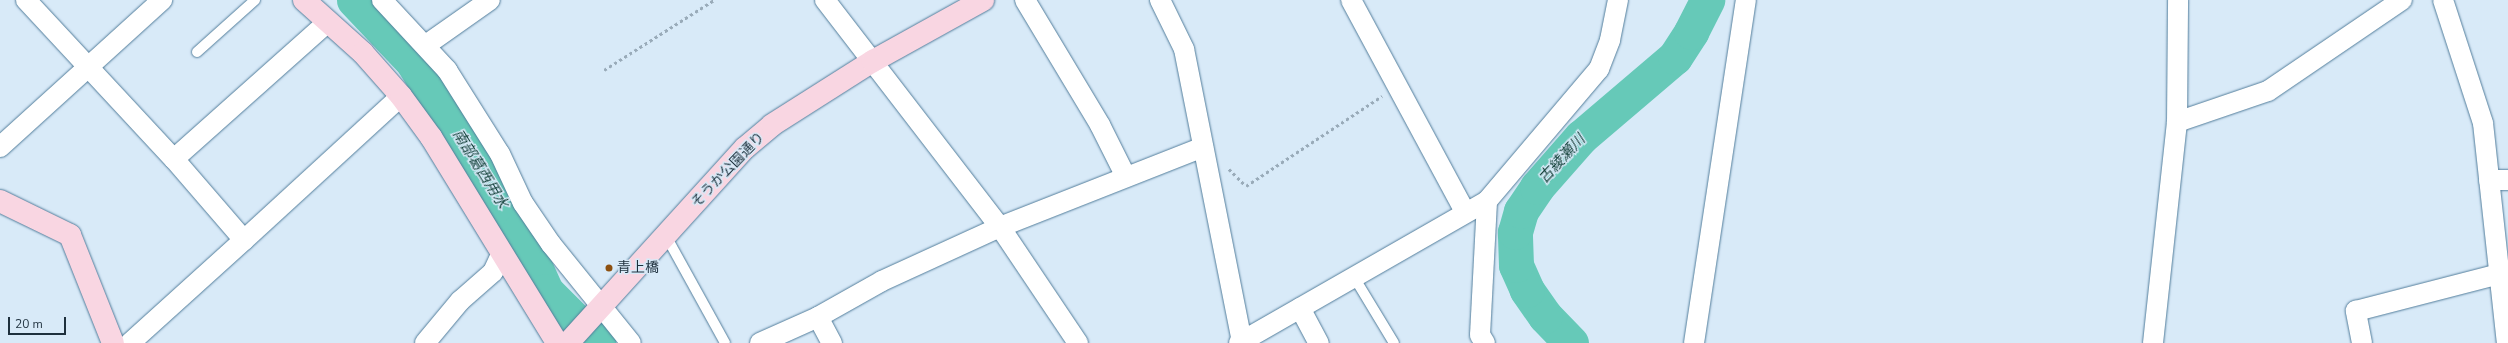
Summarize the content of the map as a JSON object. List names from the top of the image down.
{
  "streets": {
    "street": ["そうか公園通り"]
  },
  "water": ["古綾瀬川", "南部葛西用水"],
  "places": ["青上橋"],
  "scale_bar": "20 m"
}
